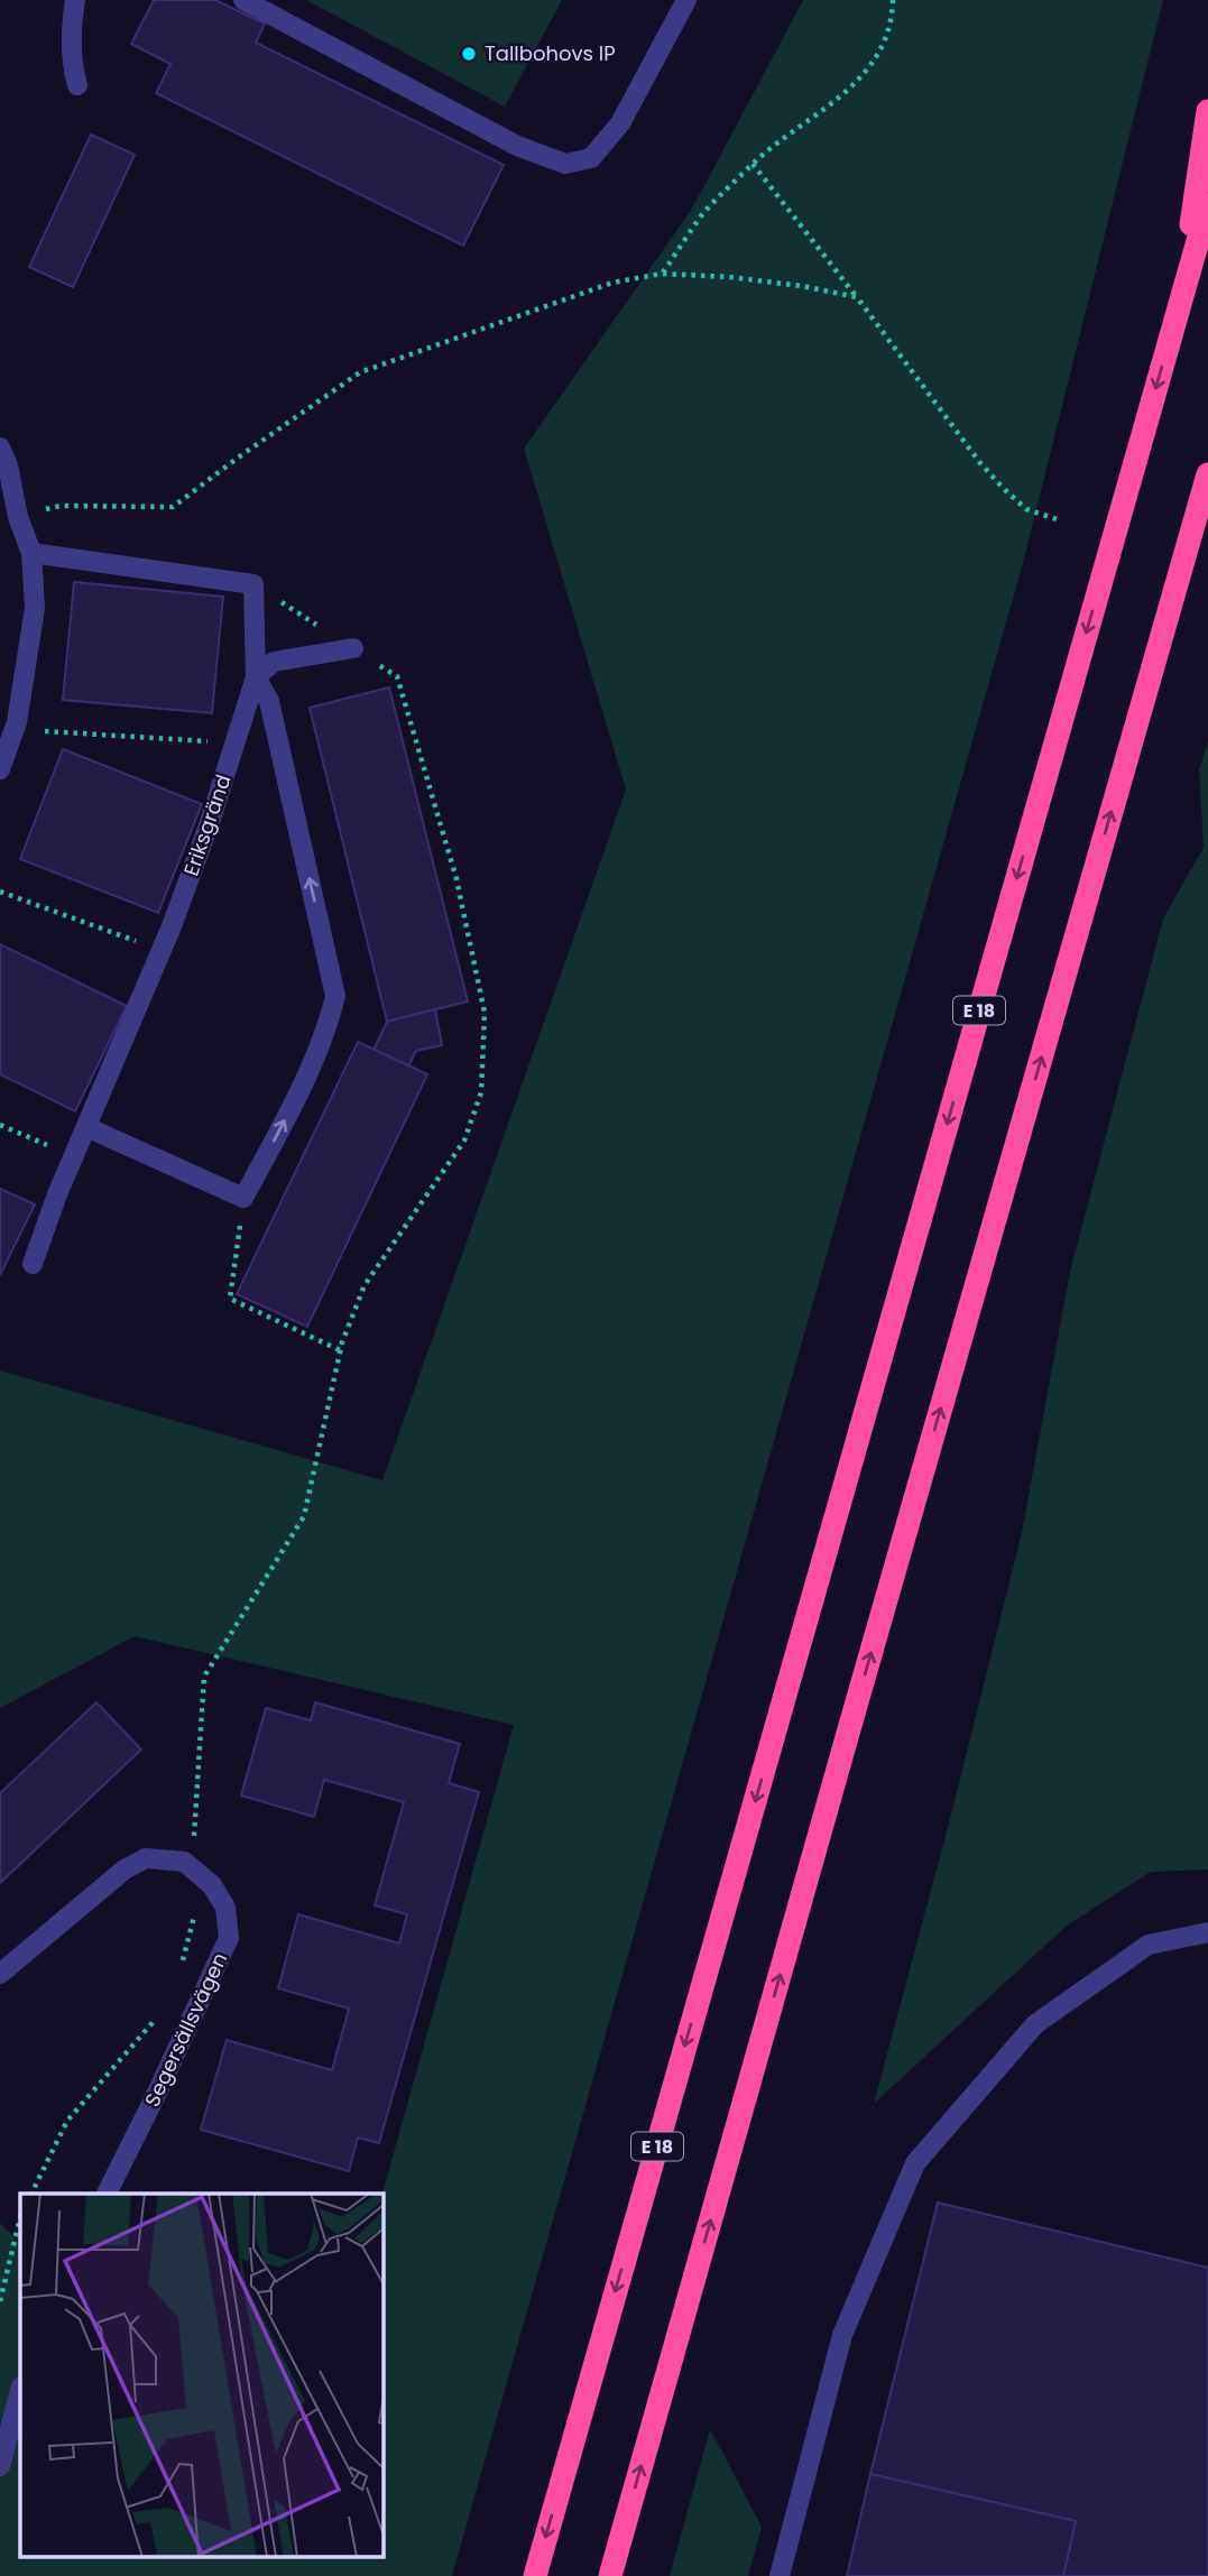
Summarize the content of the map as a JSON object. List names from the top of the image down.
{
  "streets": {
    "highway": ["E 18"],
    "street": ["Eriksgränd", "Segersällsvägen"]
  },
  "places": ["Tallbohovs IP"]
}
